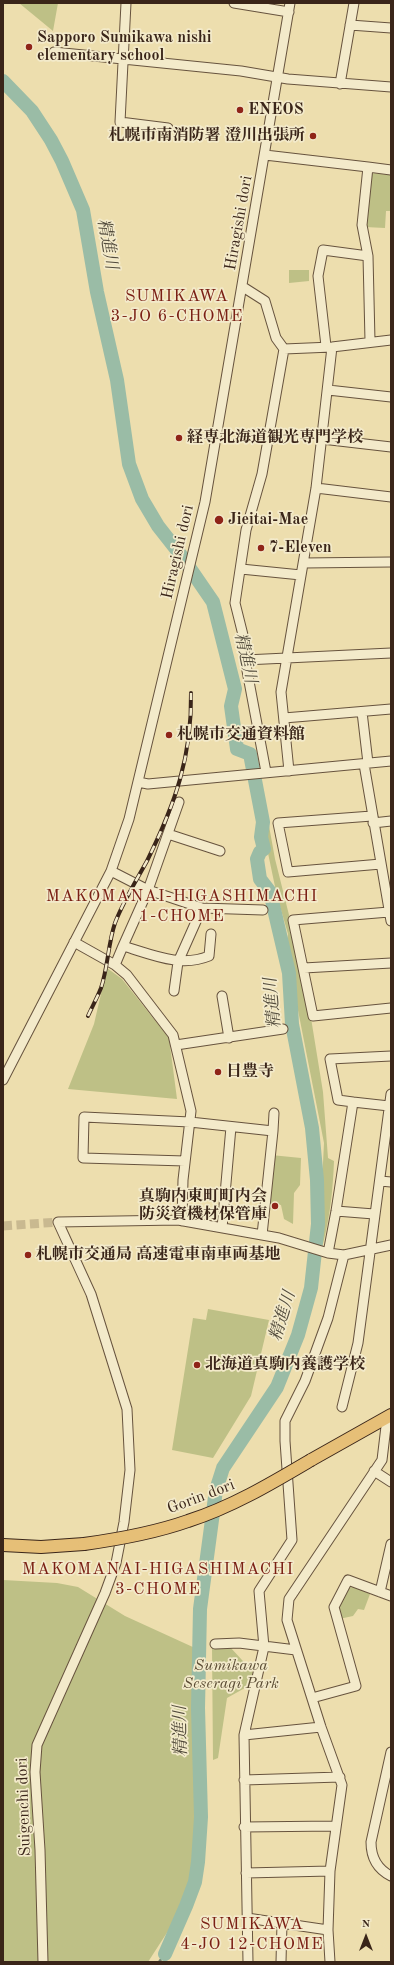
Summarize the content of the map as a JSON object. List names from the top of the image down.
{
  "streets": {
    "main road": ["Gorin dori"],
    "street": ["Hiragishi dori", "Suigenchi dori"]
  },
  "districts": [
    "SUMIKAWA 3-JO 6-CHOME",
    "MAKOMANAI-HIGASHIMACHI 1-CHOME",
    "MAKOMANAI-HIGASHIMACHI 3-CHOME",
    "SUMIKAWA 4-JO 12-CHOME"
  ],
  "water": ["精進川"],
  "parks": ["Sumikawa Seseragi Park"],
  "places": [
    "Sapporo Sumikawa nishi elementary school",
    "ENEOS",
    "札幌市南消防署 澄川出張所",
    "経専北海道観光専門学校",
    "Jieitai-Mae",
    "7-Eleven",
    "札幌市交通資料館",
    "日豊寺",
    "真駒内東町町内会 防災資機材保管庫",
    "札幌市交通局 高速電車南車両基地",
    "北海道真駒内養護学校"
  ],
  "north": "top"
}
